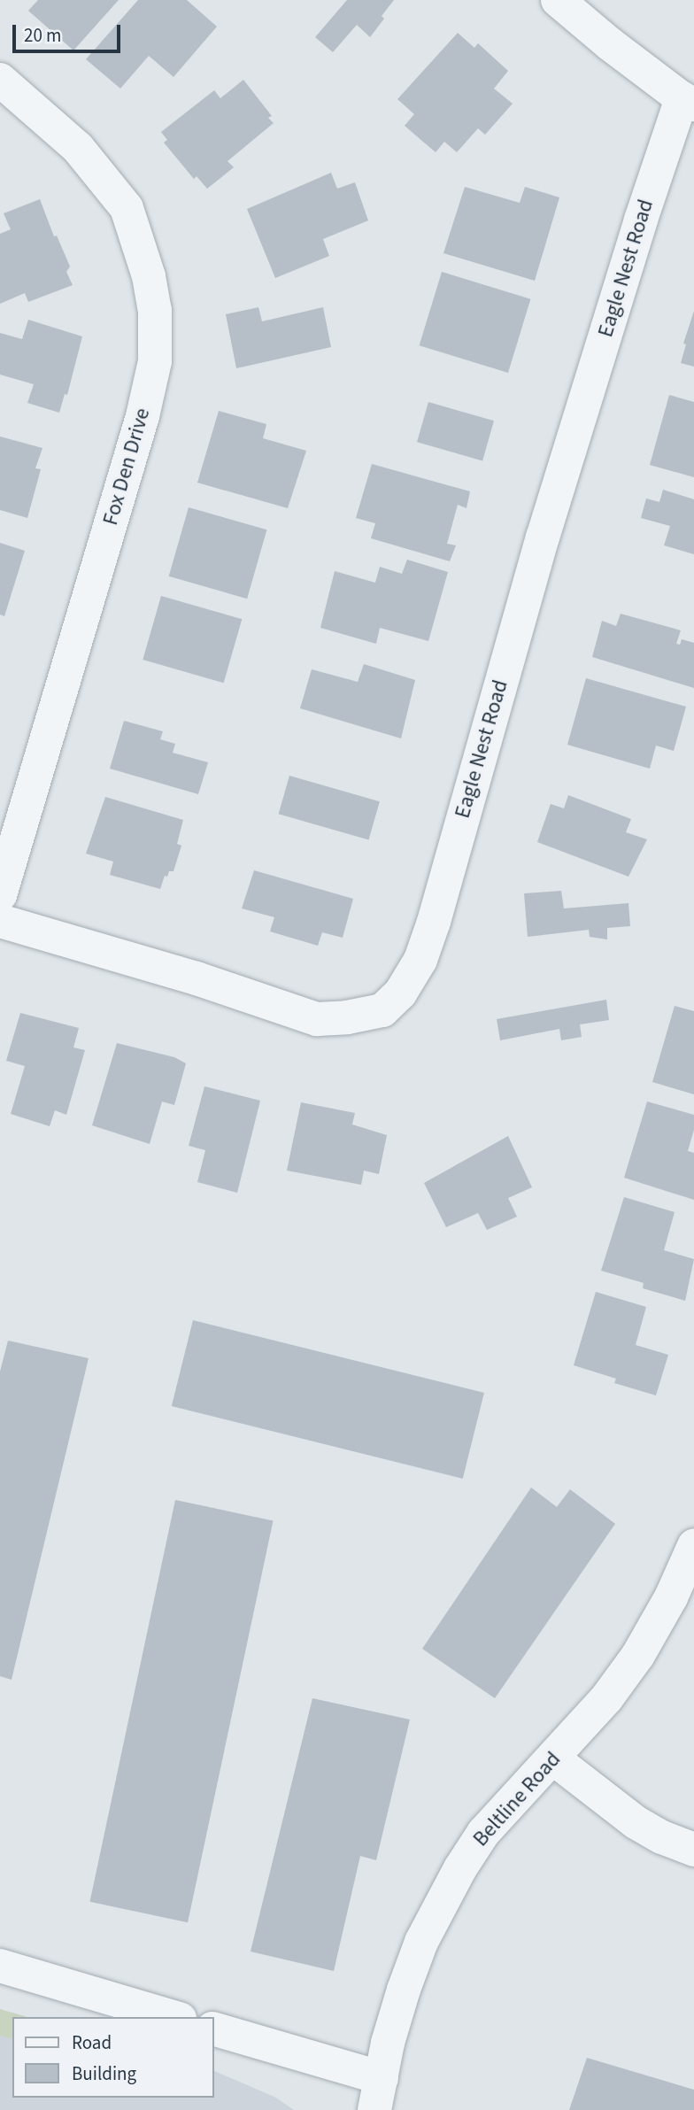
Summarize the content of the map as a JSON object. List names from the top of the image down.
{
  "streets": {
    "street": ["Eagle Nest Road", "Fox Den Drive", "Beltline Road"]
  },
  "legend": ["Road", "Building"],
  "scale_bar": "20 m"
}
